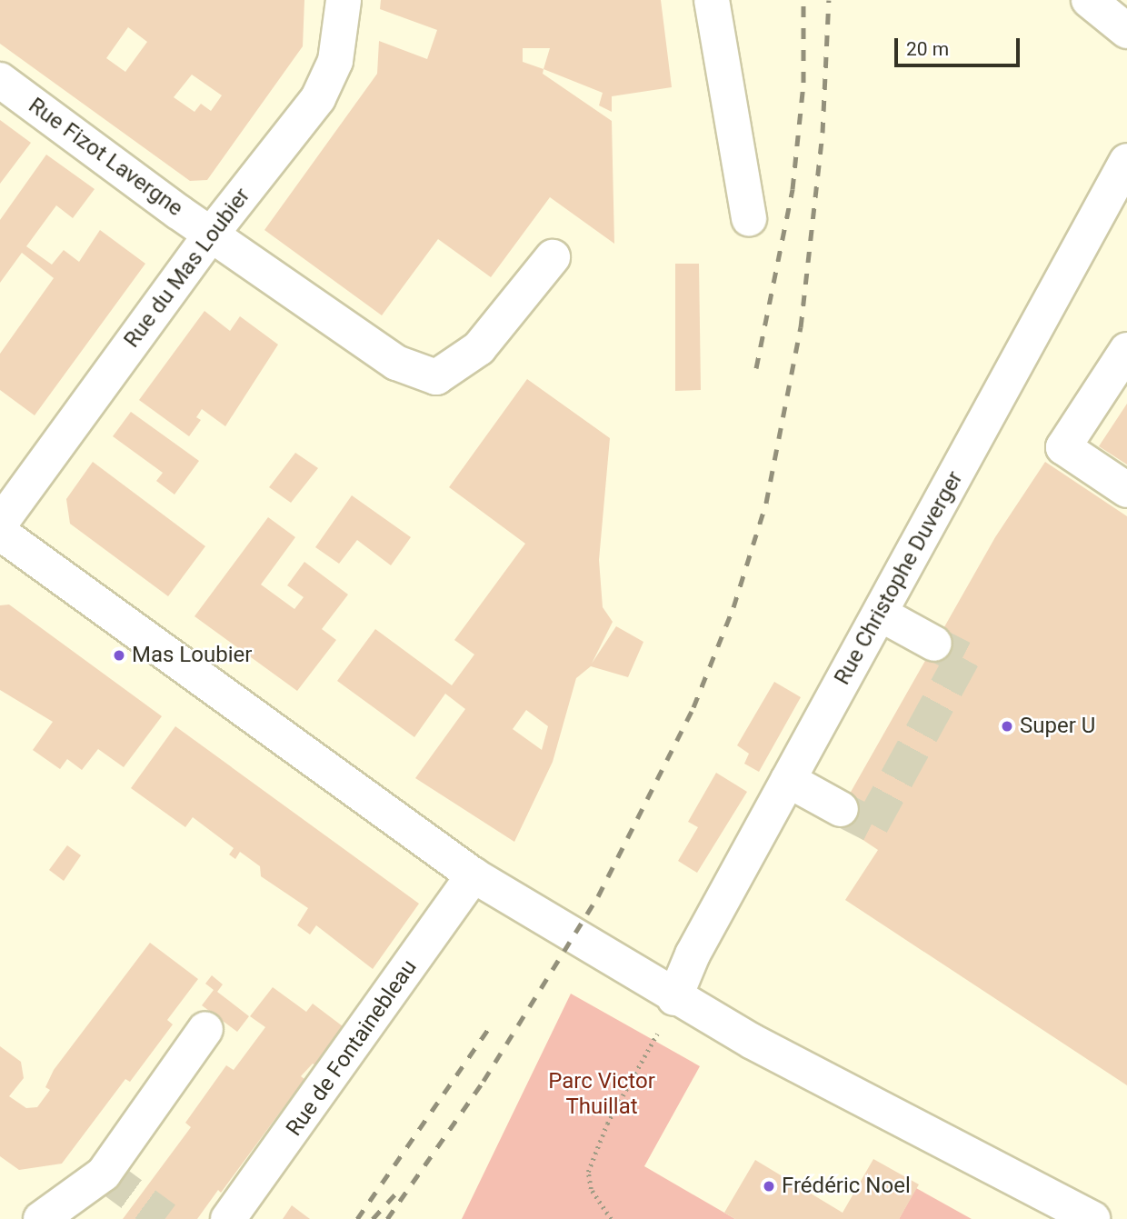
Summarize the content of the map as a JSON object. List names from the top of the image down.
{
  "streets": {
    "street": [
      "Rue Fizot Lavergne",
      "Rue du Mas Loubier",
      "Rue Christophe Duverger",
      "Rue de Fontainebleau"
    ]
  },
  "crossings": [
    ["Rue Fizot Lavergne", "Rue du Mas Loubier"]
  ],
  "parks": ["Parc Victor Thuillat"],
  "places": ["Mas Loubier", "Super U", "Frédéric Noel"],
  "scale_bar": "20 m"
}
